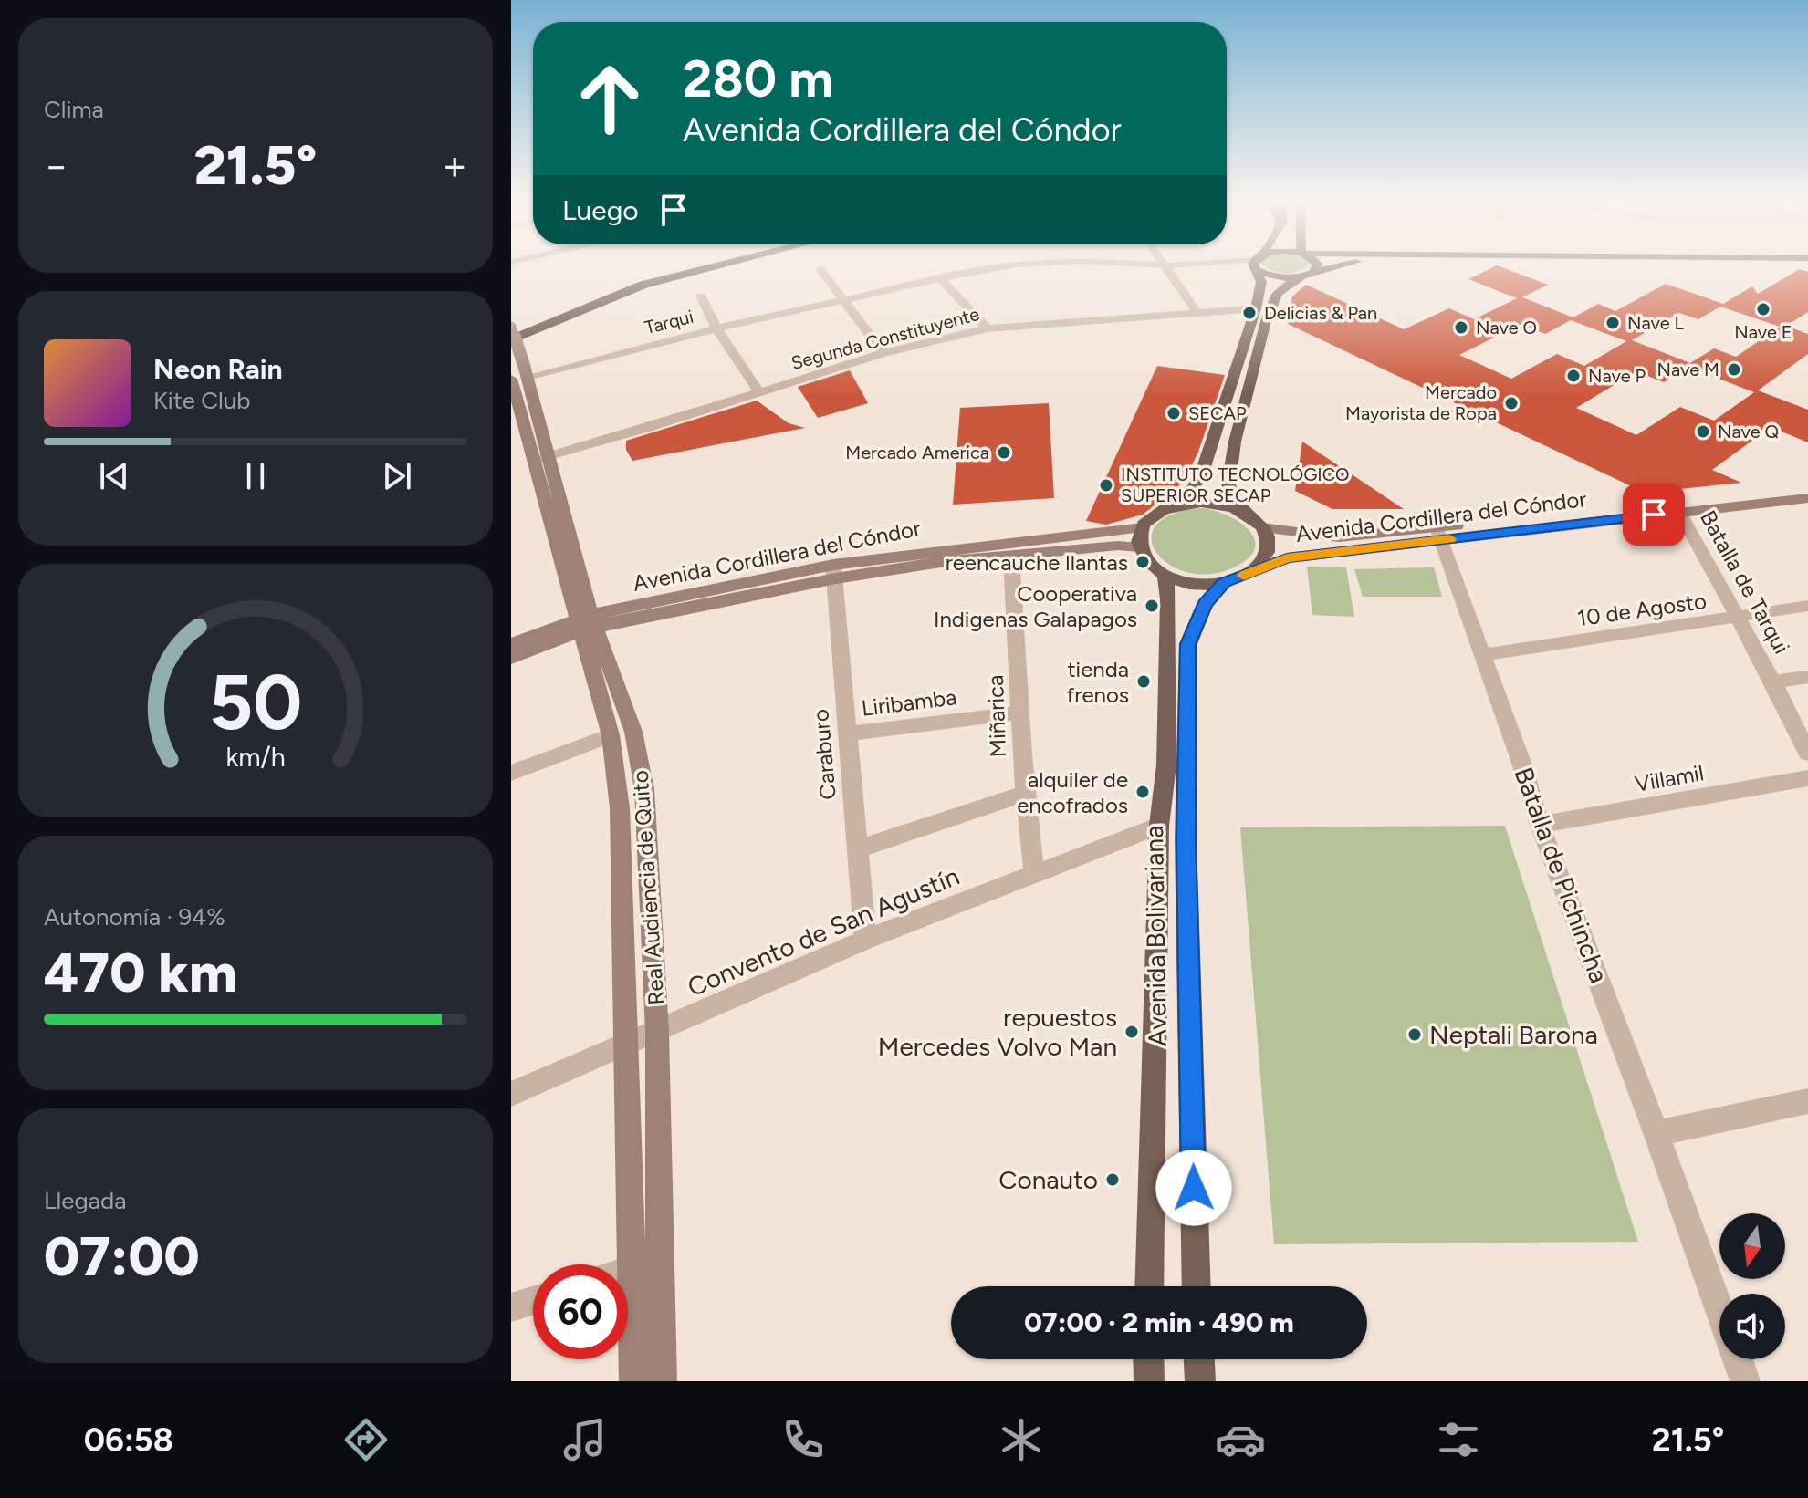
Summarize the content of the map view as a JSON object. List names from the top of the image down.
{
  "streets": {
    "main road": ["Avenida Bolivariana"],
    "street": [
      "Tarqui",
      "Segunda Constituyente",
      "Avenida Cordillera del Cóndor",
      "Batalla de Tarqui",
      "10 de Agosto",
      "Liribamba",
      "Miñarica",
      "Caraburo",
      "Villamil",
      "Batalla de Pichincha",
      "Real Audiencia de Quito",
      "Convento de San Agustín"
    ]
  },
  "crossings": [
    ["Tarqui", "Real Audiencia de Quito"],
    ["Segunda Constituyente", "Real Audiencia de Quito"],
    ["Avenida Cordillera del Cóndor", "Batalla de Tarqui"],
    ["Avenida Cordillera del Cóndor", "Miñarica"],
    ["Avenida Cordillera del Cóndor", "Caraburo"],
    ["Avenida Cordillera del Cóndor", "Batalla de Pichincha"],
    ["Avenida Cordillera del Cóndor", "Real Audiencia de Quito"],
    ["Avenida Cordillera del Cóndor", "Avenida Bolivariana"],
    ["Batalla de Tarqui", "10 de Agosto"],
    ["10 de Agosto", "Batalla de Pichincha"],
    ["Liribamba", "Miñarica"],
    ["Liribamba", "Caraburo"],
    ["Miñarica", "Convento de San Agustín"],
    ["Caraburo", "Convento de San Agustín"],
    ["Villamil", "Batalla de Pichincha"],
    ["Real Audiencia de Quito", "Convento de San Agustín"],
    ["Convento de San Agustín", "Avenida Bolivariana"]
  ],
  "places": [
    "Nave E",
    "Delicias & Pan",
    "Nave L",
    "Nave O",
    "Nave M",
    "Nave P",
    "Mercado Mayorista de Ropa",
    "SECAP",
    "Nave Q",
    "Mercado America",
    "INSTITUTO TECNOLÓGICO SUPERIOR SECAP",
    "reencauche llantas",
    "Cooperativa Indigenas Galapagos",
    "tienda frenos",
    "alquiler de encofrados",
    "repuestos Mercedes Volvo Man",
    "Neptali Barona",
    "Conauto"
  ],
  "north": "bottom",
  "page": {
    "tile": [
      "Clima",
      ["Autonomía · 94%", "470 km"],
      ["Llegada", "07:00"]
    ],
    "turn": ["280 m", "Avenida Cordillera del Cóndor"],
    "heat": ["−", "21.5°", "+"],
    "then": "Luego",
    "song": ["Neon Rain", "Kite Club"],
    "limit": "60",
    "trip": "07:00 · 2 min · 490 m",
    "tabs": ["06:58", "21.5°"],
    "gauge": ["50", "km/h"]
  }
}
